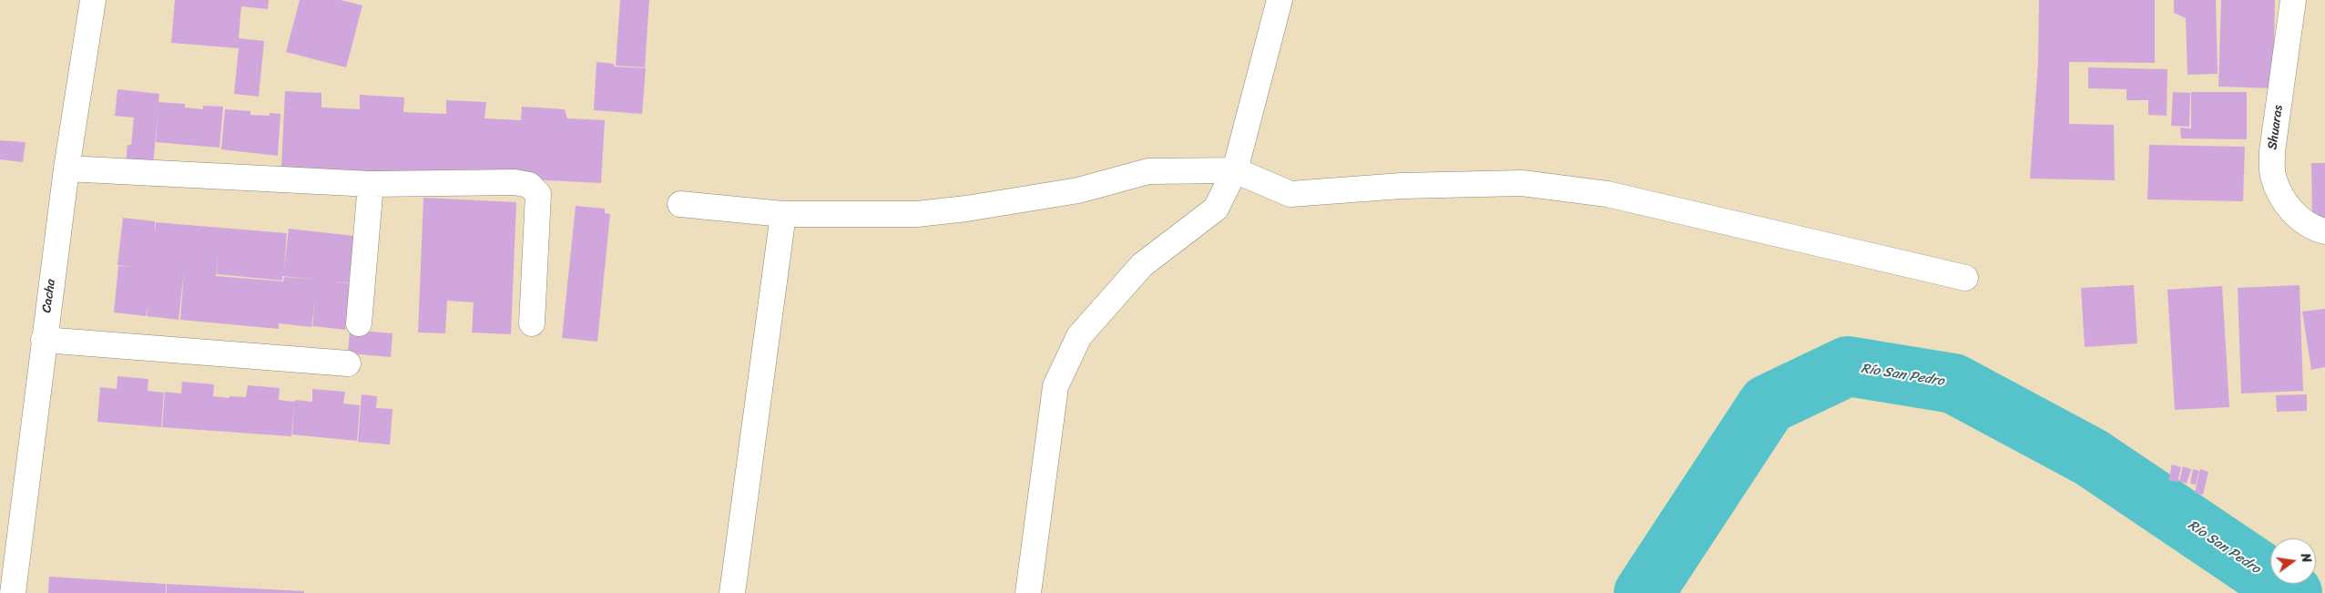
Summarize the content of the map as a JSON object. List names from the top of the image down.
{
  "streets": {
    "street": ["Shuaras", "Cacha"]
  },
  "water": ["Río San Pedro"],
  "north": "right"
}
